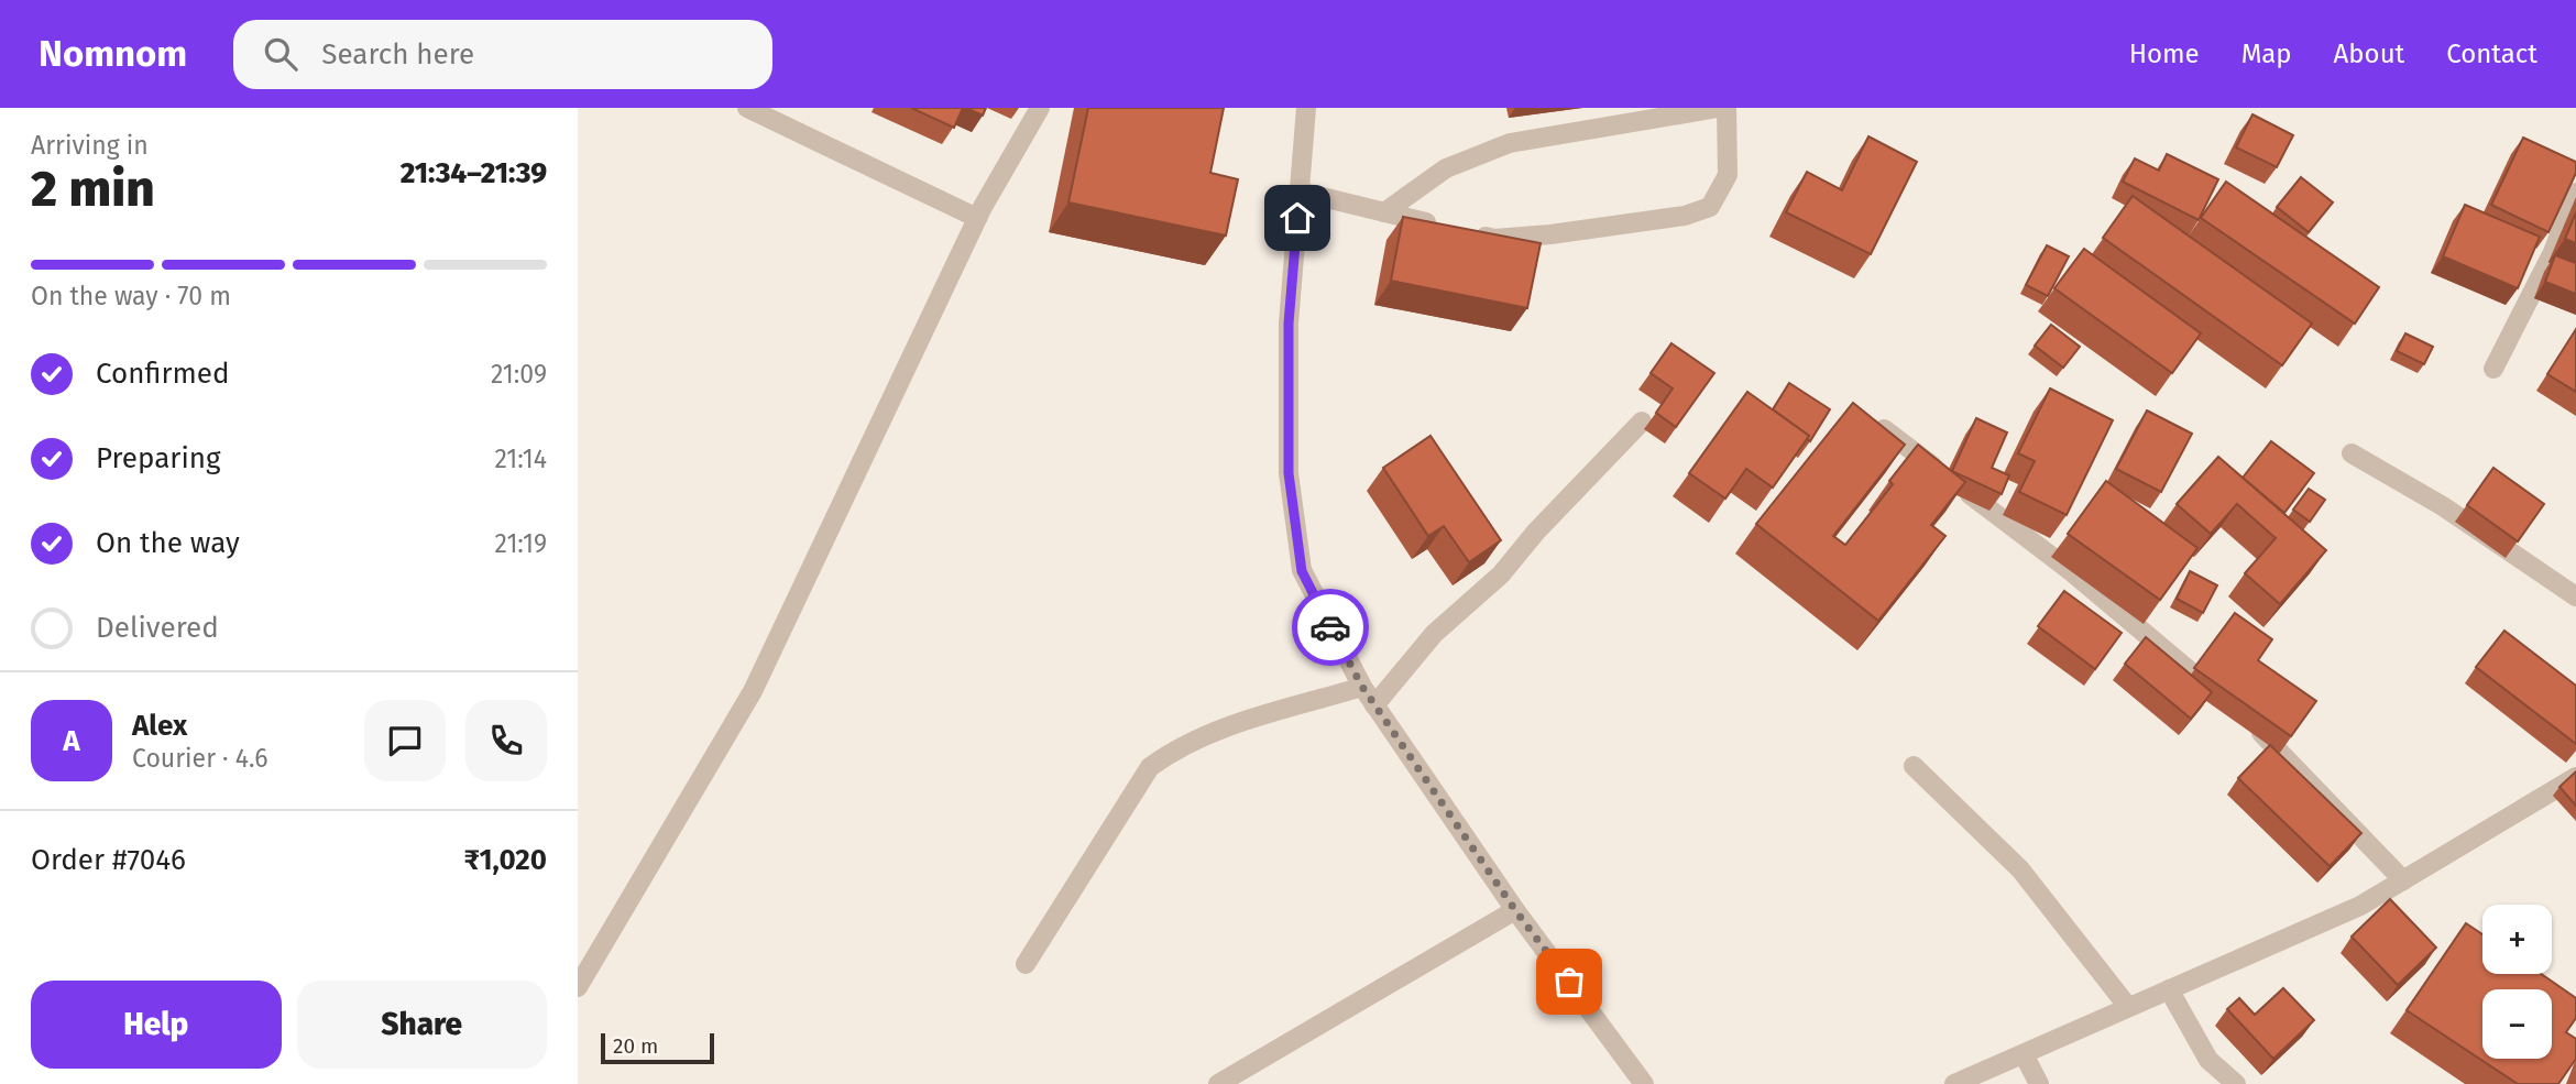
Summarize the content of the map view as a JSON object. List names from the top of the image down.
{
  "scale_bar": "20 m",
  "page": {
    "header": "Nomnom",
    "search": "Search here",
    "nav": [
      "Home",
      "Map",
      "About",
      "Contact"
    ],
    "heading": ["2 min", "Arriving in", "21:34–21:39"],
    "panel": [
      "Alex",
      "Courier · 4.6",
      "Order #7046",
      "₹1,020"
    ],
    "bar": "On the way · 70 m",
    "list": [
      ["Confirmed", "21:09"],
      ["Preparing", "21:14"],
      ["On the way", "21:19"],
      "Delivered"
    ],
    "round": "A",
    "map_buttons": ["+", "−"],
    "buttons": ["Help", "Share"],
    "scale": "20 m"
  }
}
